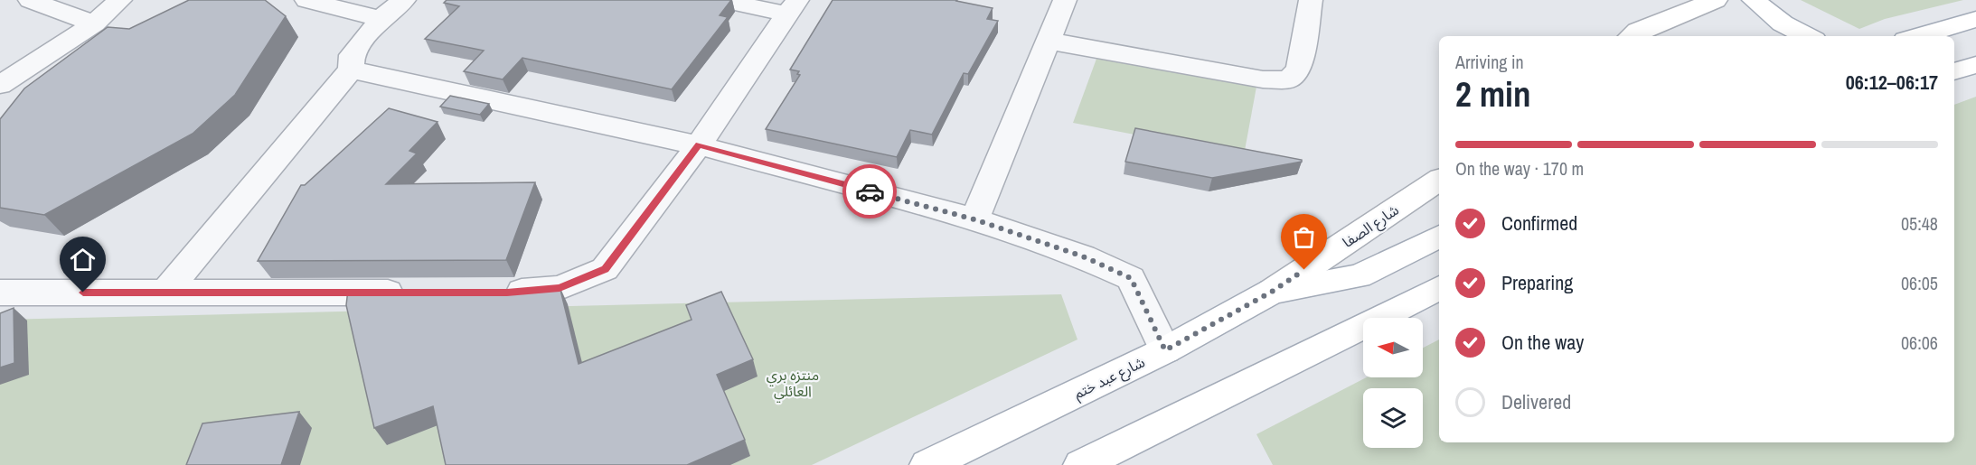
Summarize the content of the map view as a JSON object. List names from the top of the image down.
{
  "streets": {
    "main road": ["شارع الصفا", "شارع عبد ختم"]
  },
  "crossings": [
    ["شارع الصفا", "شارع عبد ختم"]
  ],
  "parks": ["منتزه بري العائلي"],
  "north": "left",
  "page": {
    "heading": ["2 min", "Arriving in", "06:12–06:17"],
    "bar": "On the way · 170 m",
    "list": [
      ["Confirmed", "05:48"],
      ["Preparing", "06:05"],
      ["On the way", "06:06"],
      "Delivered"
    ]
  }
}
